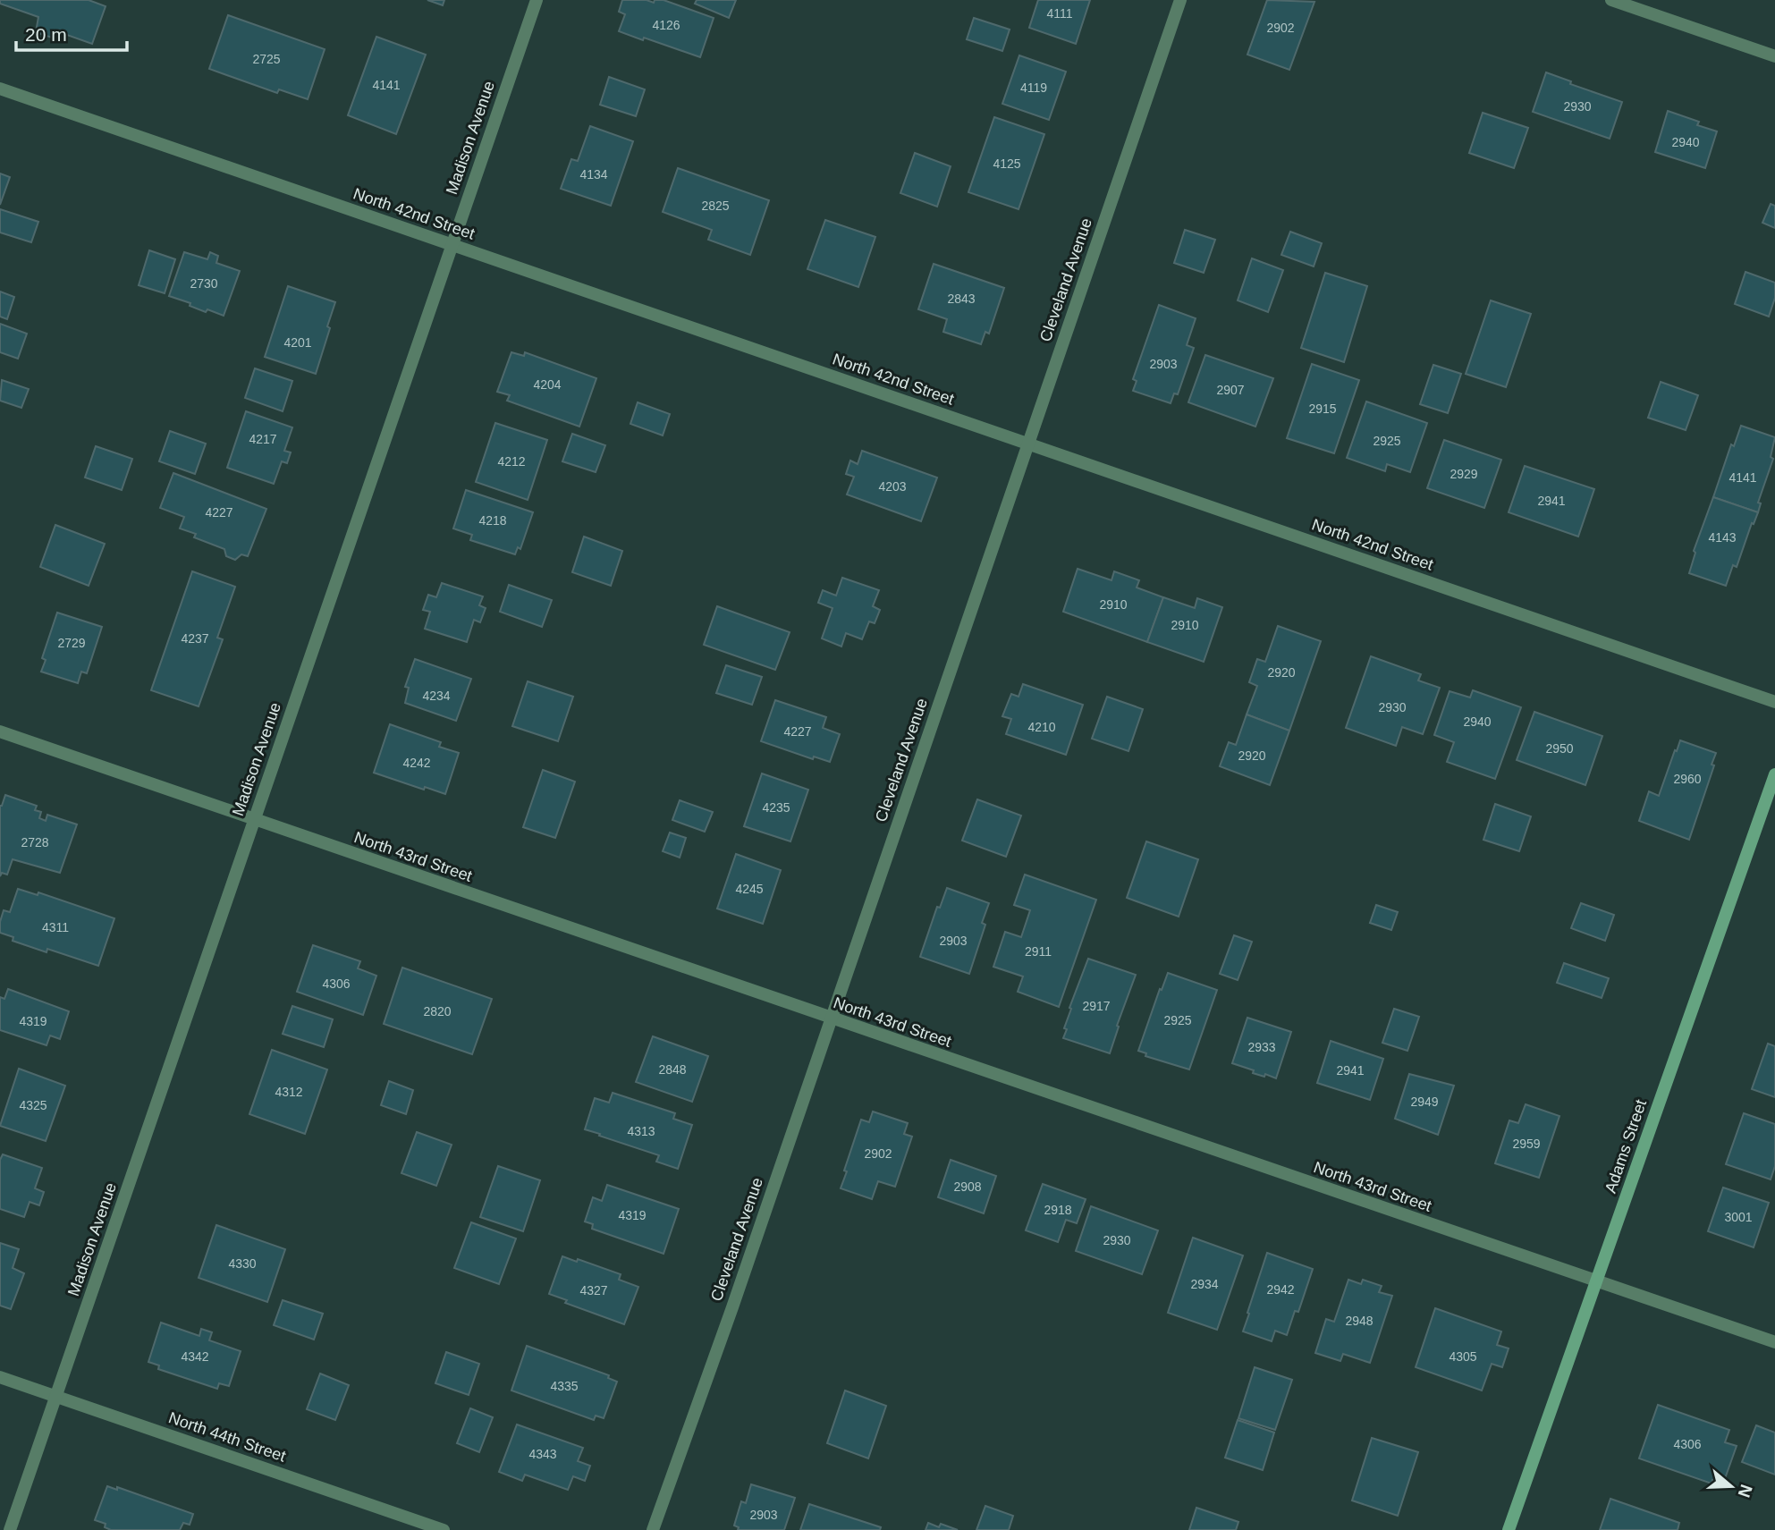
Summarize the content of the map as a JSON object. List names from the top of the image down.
{
  "streets": {
    "main road": ["Adams Street"],
    "street": [
      "Madison Avenue",
      "North 42nd Street",
      "Cleveland Avenue",
      "North 43rd Street",
      "North 44th Street"
    ]
  },
  "crossings": [
    ["Madison Avenue", "North 42nd Street"],
    ["Madison Avenue", "North 43rd Street"],
    ["Madison Avenue", "North 44th Street"],
    ["North 42nd Street", "Cleveland Avenue"],
    ["Cleveland Avenue", "North 43rd Street"],
    ["North 43rd Street", "Adams Street"]
  ],
  "house_numbers": [
    "4111",
    "4126",
    "2902",
    "2725",
    "4141",
    "4119",
    "2930",
    "2940",
    "4125",
    "4134",
    "2825",
    "2730",
    "2843",
    "4201",
    "2903",
    "4204",
    "2907",
    "2915",
    "4217",
    "2925",
    "4212",
    "2929",
    "4141",
    "4203",
    "2941",
    "4227",
    "4218",
    "4143",
    "2910",
    "2910",
    "4237",
    "2729",
    "2920",
    "4234",
    "2930",
    "2940",
    "4210",
    "4227",
    "2950",
    "2920",
    "4242",
    "2960",
    "4235",
    "2728",
    "4245",
    "4311",
    "2903",
    "2911",
    "4306",
    "2917",
    "2820",
    "2925",
    "4319",
    "2933",
    "2848",
    "2941",
    "4312",
    "2949",
    "4325",
    "4313",
    "2959",
    "2902",
    "2908",
    "2918",
    "4319",
    "3001",
    "2930",
    "4330",
    "2934",
    "2942",
    "4327",
    "2948",
    "4342",
    "4305",
    "4335",
    "4306",
    "4343",
    "2903"
  ],
  "scale_bar": "20 m",
  "north": "right"
}
